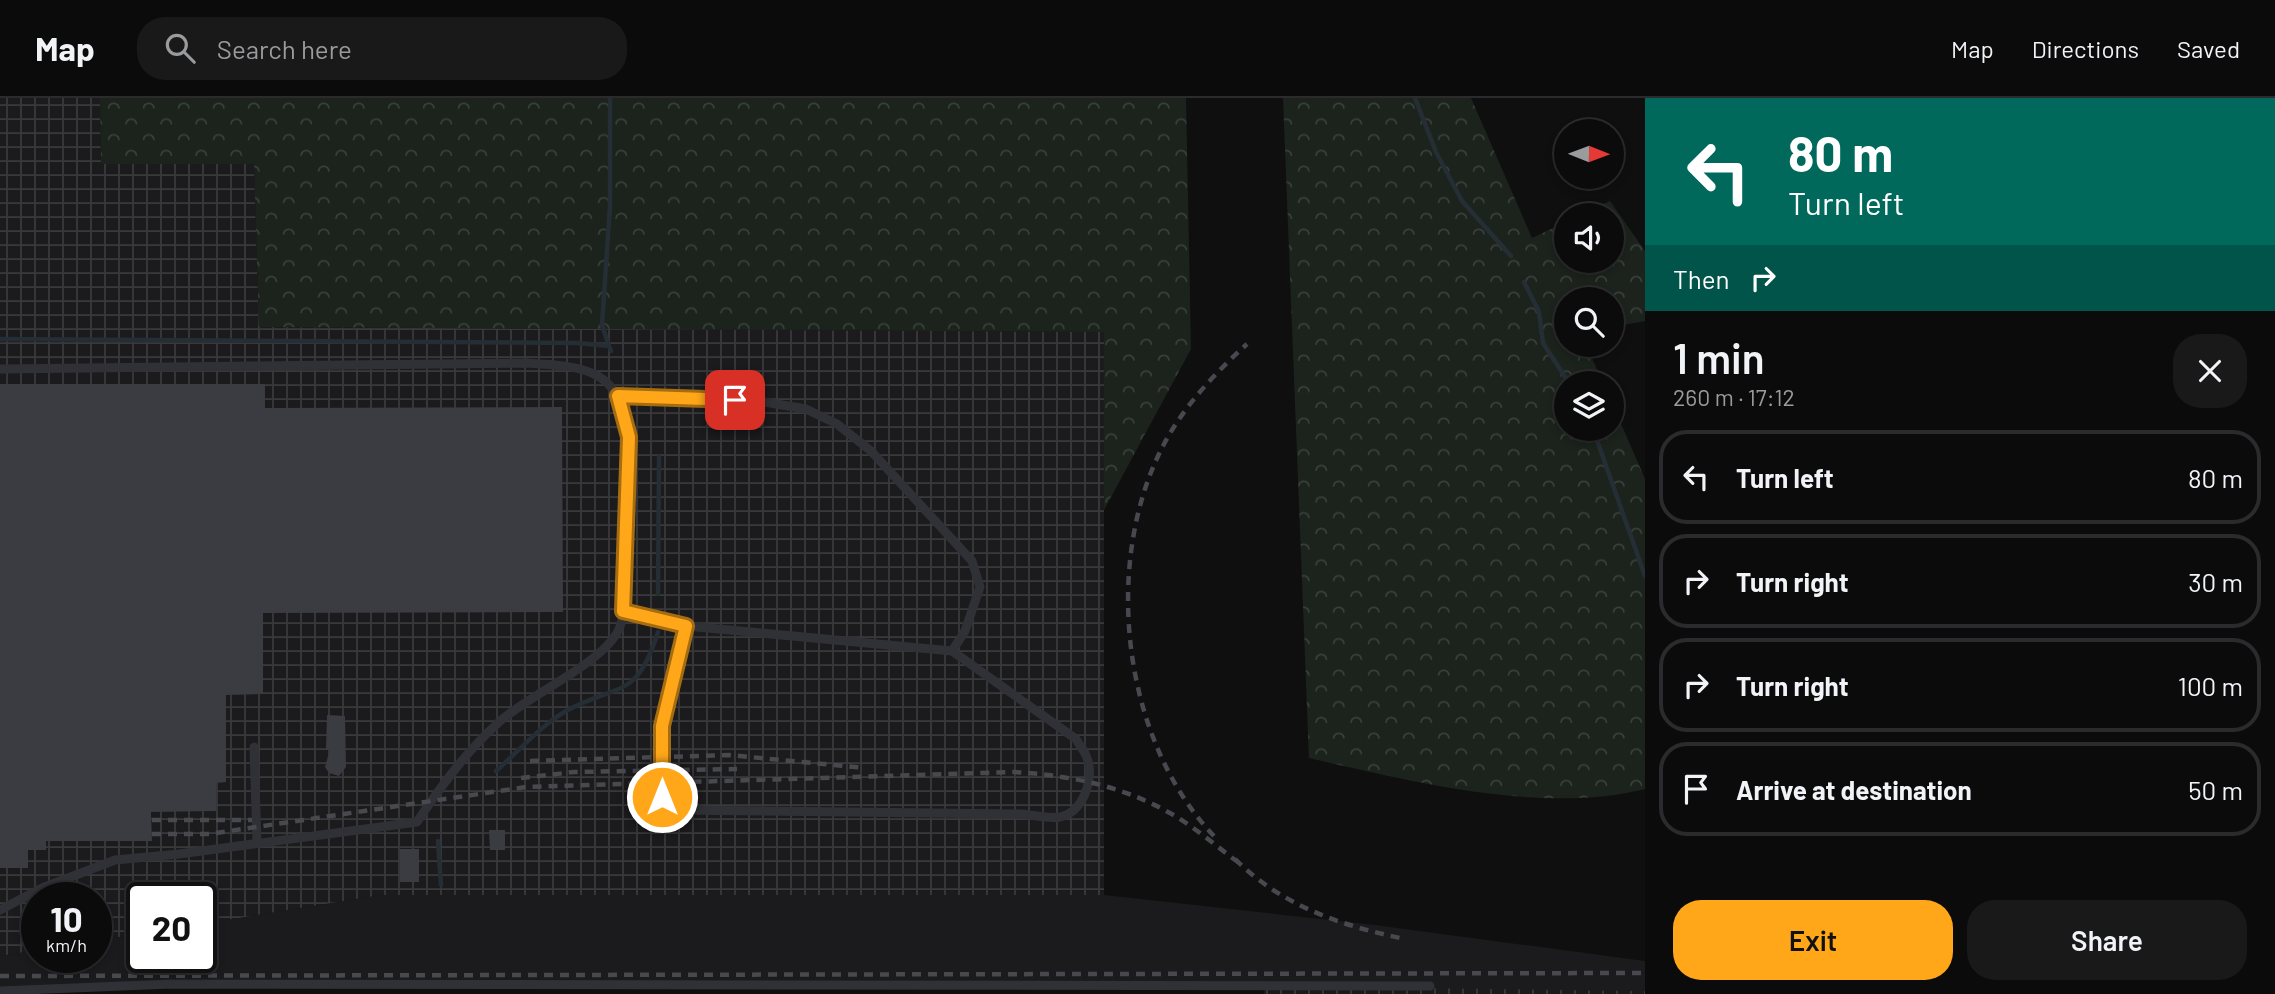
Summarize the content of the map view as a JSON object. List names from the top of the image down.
{
  "north": "right",
  "page": {
    "header": "Map",
    "search": "Search here",
    "nav": ["Map", "Directions", "Saved"],
    "turn": ["80 m", "Turn left"],
    "then": "Then",
    "heading": ["1 min", "260 m · 17:12"],
    "list": [
      {
        "name": "Turn left",
        "value": "80 m"
      },
      {
        "name": "Turn right",
        "value": "30 m"
      },
      {
        "name": "Turn right",
        "value": "100 m"
      },
      {
        "name": "Arrive at destination",
        "value": "50 m"
      }
    ],
    "speed": "10 km/h",
    "limit": "20",
    "buttons": ["Exit", "Share"]
  }
}
